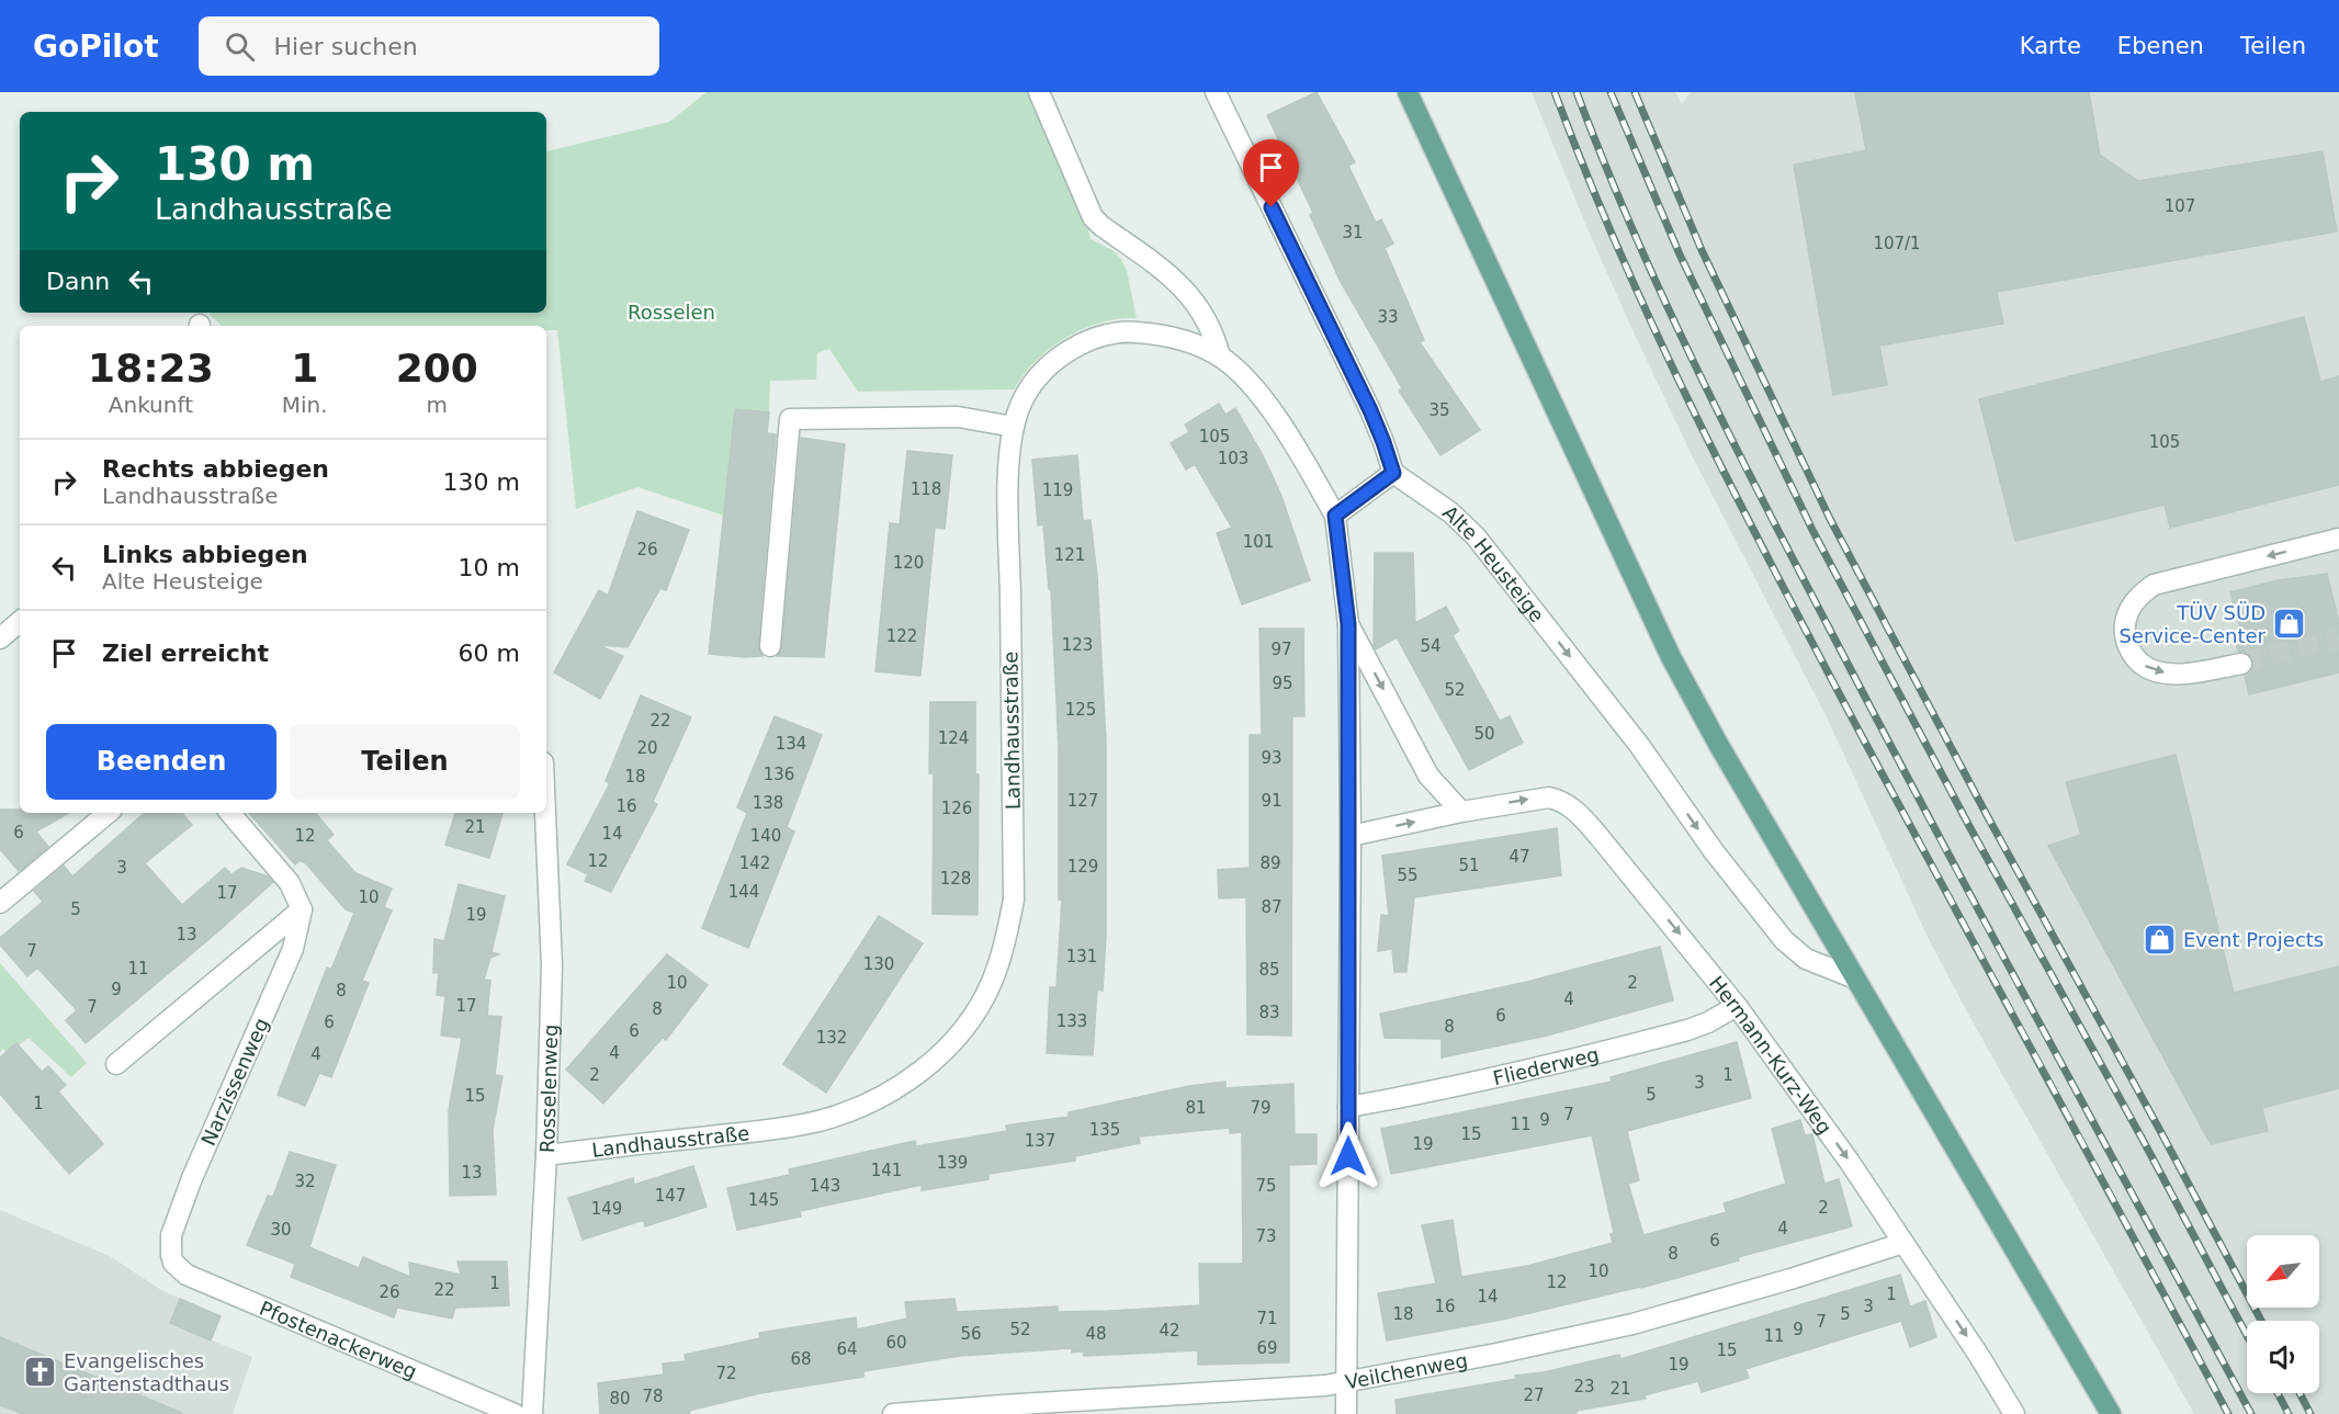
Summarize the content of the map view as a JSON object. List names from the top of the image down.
{
  "streets": {
    "street": [
      "Alte Heusteige",
      "Landhausstraße",
      "Hermann-Kurz-Weg",
      "Fliederweg",
      "Narzissenweg",
      "Rosselenweg",
      "Pfostenackerweg",
      "Veilchenweg"
    ]
  },
  "crossings": [
    ["Landhausstraße", "Hermann-Kurz-Weg"],
    ["Landhausstraße", "Fliederweg"],
    ["Landhausstraße", "Rosselenweg"],
    ["Landhausstraße", "Veilchenweg"],
    ["Hermann-Kurz-Weg", "Fliederweg"],
    ["Hermann-Kurz-Weg", "Veilchenweg"],
    ["Narzissenweg", "Pfostenackerweg"]
  ],
  "one_way": ["Alte Heusteige", "Hermann-Kurz-Weg"],
  "parks": ["Rosselen"],
  "places": {
    "shop": ["TÜV SÜD Service-Center", "Event Projects"],
    "church": ["Evangelisches Gartenstadthaus"]
  },
  "house_numbers": [
    "107",
    "31",
    "107/1",
    "33",
    "35",
    "105",
    "105",
    "103",
    "118",
    "119",
    "101",
    "26",
    "121",
    "120",
    "122",
    "123",
    "54",
    "97",
    "95",
    "52",
    "125",
    "22",
    "50",
    "124",
    "134",
    "20",
    "93",
    "136",
    "18",
    "127",
    "91",
    "138",
    "16",
    "126",
    "21",
    "6",
    "14",
    "12",
    "140",
    "47",
    "12",
    "142",
    "89",
    "51",
    "129",
    "3",
    "55",
    "128",
    "144",
    "17",
    "10",
    "87",
    "5",
    "19",
    "13",
    "7",
    "131",
    "130",
    "11",
    "85",
    "10",
    "2",
    "9",
    "8",
    "4",
    "17",
    "7",
    "8",
    "83",
    "6",
    "133",
    "6",
    "8",
    "6",
    "132",
    "4",
    "4",
    "2",
    "1",
    "3",
    "5",
    "15",
    "1",
    "81",
    "79",
    "7",
    "9",
    "11",
    "135",
    "15",
    "137",
    "19",
    "139",
    "141",
    "13",
    "32",
    "143",
    "75",
    "147",
    "145",
    "2",
    "149",
    "4",
    "30",
    "73",
    "6",
    "8",
    "10",
    "12",
    "1",
    "22",
    "26",
    "1",
    "14",
    "16",
    "3",
    "18",
    "5",
    "71",
    "7",
    "52",
    "9",
    "42",
    "56",
    "48",
    "11",
    "60",
    "69",
    "64",
    "15",
    "68",
    "19",
    "72",
    "23",
    "21",
    "27",
    "78",
    "80"
  ],
  "north": "bottom left",
  "page": {
    "header": "GoPilot",
    "search": "Hier suchen",
    "nav": ["Karte", "Ebenen", "Teilen"],
    "turn": ["130 m", "Landhausstraße"],
    "then": "Dann",
    "eta": [
      "18:23",
      "Ankunft",
      "1",
      "Min.",
      "200",
      "m"
    ],
    "list": [
      {
        "name": "Rechts abbiegen",
        "note": "Landhausstraße",
        "value": "130 m"
      },
      {
        "name": "Links abbiegen",
        "note": "Alte Heusteige",
        "value": "10 m"
      },
      {
        "name": "Ziel erreicht",
        "value": "60 m"
      }
    ],
    "buttons": ["Beenden", "Teilen"]
  }
}
